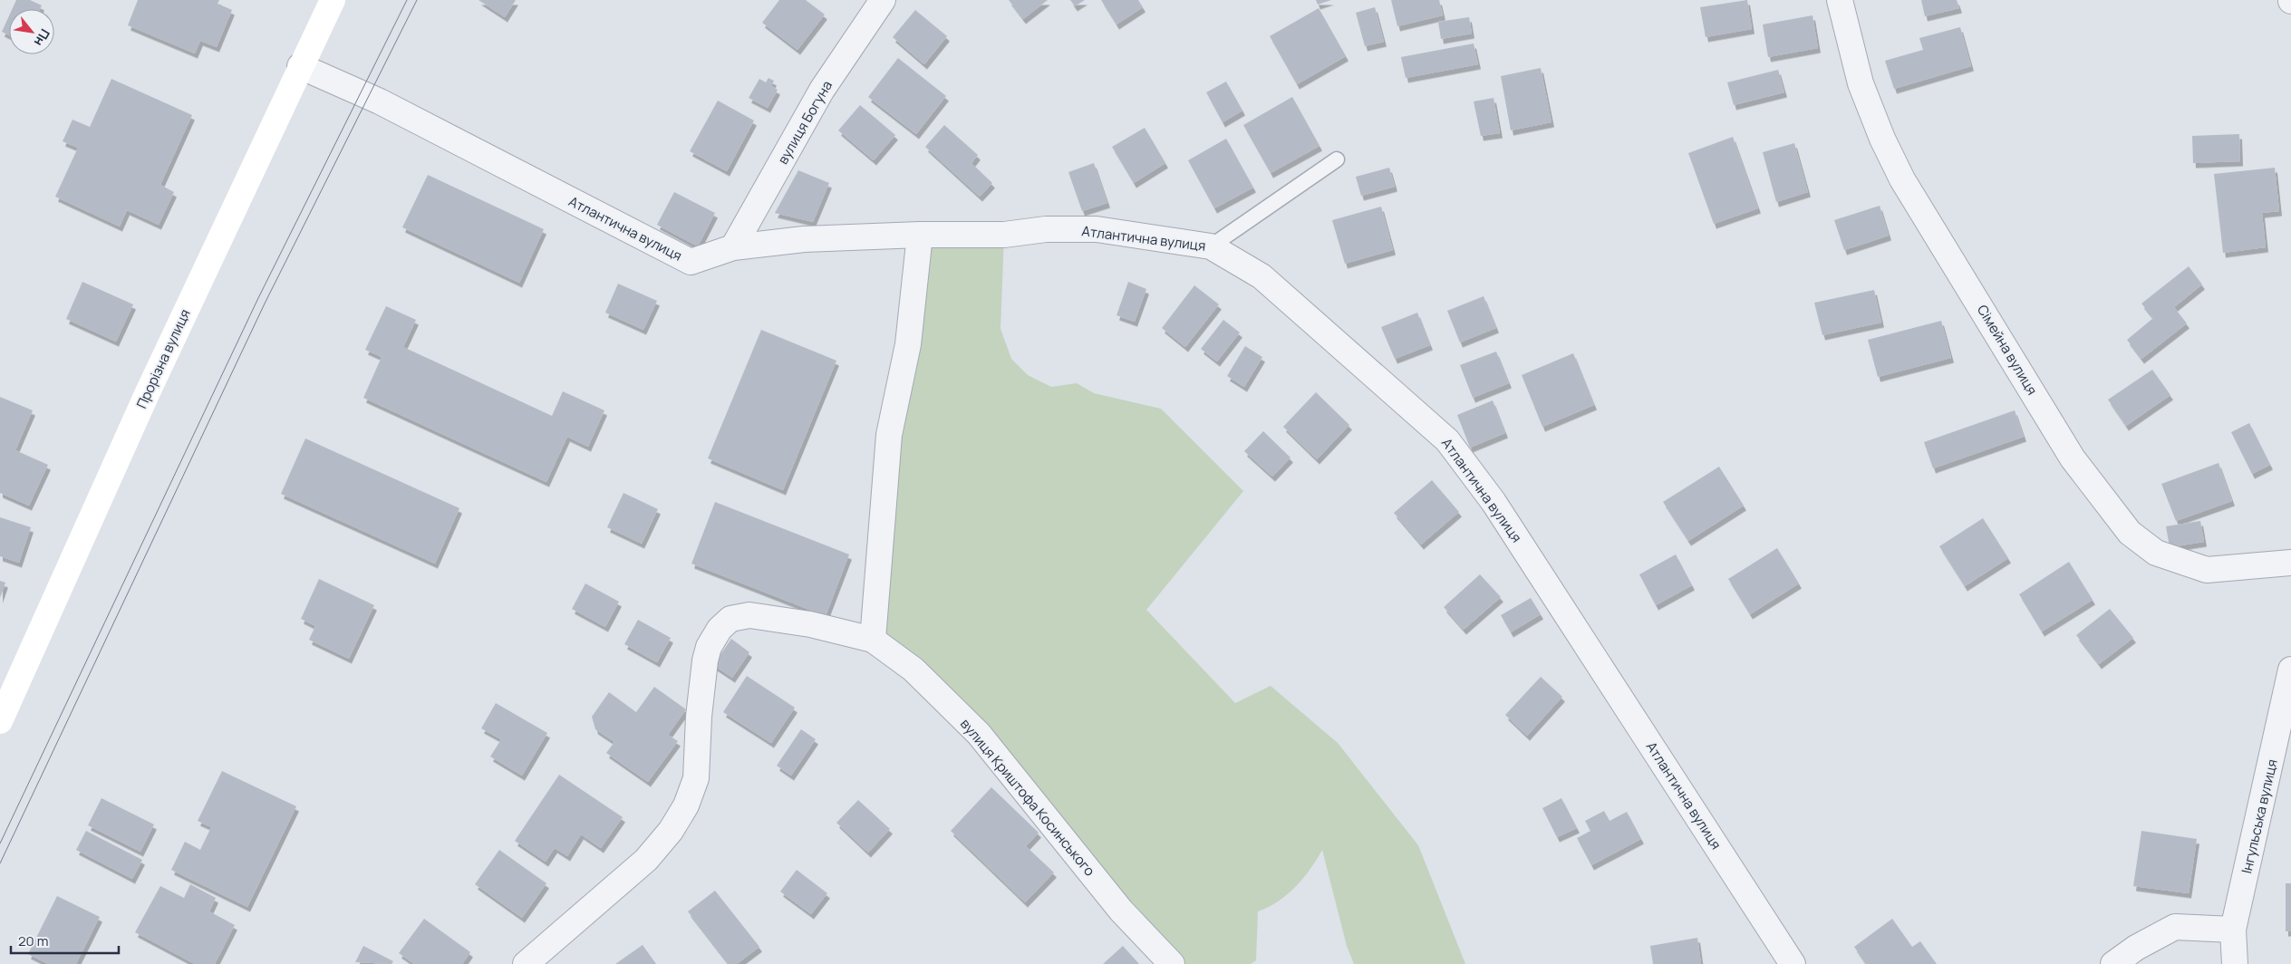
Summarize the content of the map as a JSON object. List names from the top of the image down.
{
  "streets": {
    "main road": ["Прорізна вулиця"],
    "street": [
      "вулиця Богуна",
      "Атлантична вулиця",
      "Сімейна вулиця",
      "вулиця Криштофа Косинського",
      "Інгульська вулиця"
    ]
  },
  "crossings": [
    ["вулиця Богуна", "Атлантична вулиця"],
    ["Атлантична вулиця", "Прорізна вулиця"]
  ],
  "scale_bar": "20 m",
  "north": "bottom right"
}
